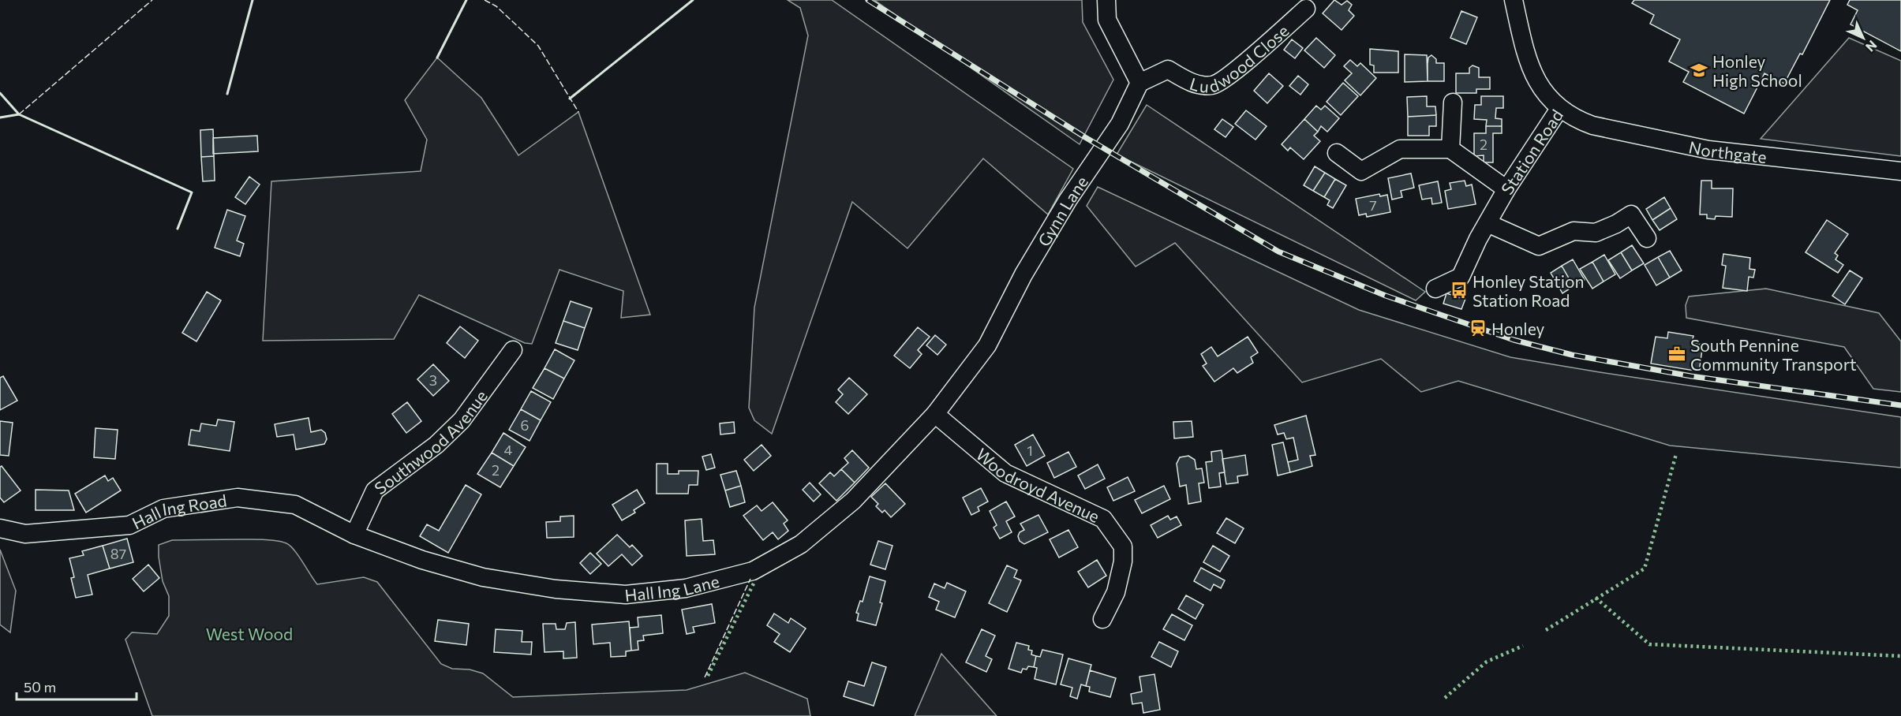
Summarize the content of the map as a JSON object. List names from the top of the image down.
{
  "streets": {
    "street": [
      "Ludwood Close",
      "Northgate",
      "Station Road",
      "Gynn Lane",
      "Southwood Avenue",
      "Woodroyd Avenue",
      "Hall Ing Road",
      "Hall Ing Lane"
    ]
  },
  "crossings": [
    ["Ludwood Close", "Gynn Lane"],
    ["Northgate", "Station Road"],
    ["Gynn Lane", "Woodroyd Avenue"],
    ["Gynn Lane", "Hall Ing Lane"],
    ["Southwood Avenue", "Hall Ing Road"],
    ["Southwood Avenue", "Hall Ing Lane"],
    ["Woodroyd Avenue", "Hall Ing Lane"],
    ["Hall Ing Road", "Hall Ing Lane"]
  ],
  "parks": ["West Wood"],
  "places": {
    "school or university": ["Honley High School"],
    "bus stop": ["Honley Station Station Road"],
    "station": ["Honley"],
    "office": ["South Pennine Community Transport"]
  },
  "house_numbers": [
    "2",
    "7",
    "3",
    "6",
    "4",
    "1",
    "2",
    "87"
  ],
  "scale_bar": "50 m",
  "north": "bottom right"
}
